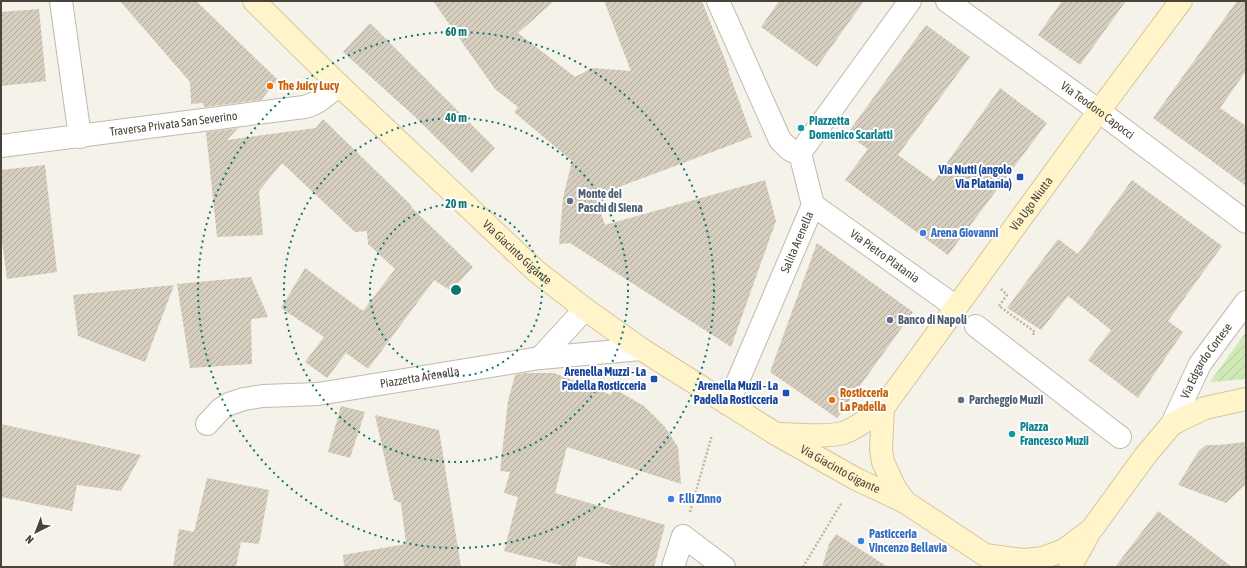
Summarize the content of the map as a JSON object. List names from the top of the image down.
{
  "streets": {
    "main road": ["Via Ugo Niutta", "Via Giacinto Gigante"],
    "street": [
      "Via Teodoro Capocci",
      "Traversa Privata San Severino",
      "Salita Arenella",
      "Via Pietro Platania",
      "Via Edgardo Cortese",
      "Piazzetta Arenella"
    ]
  },
  "crossings": [
    ["Via Teodoro Capocci", "Via Ugo Niutta"],
    ["Traversa Privata San Severino", "Via Giacinto Gigante"],
    ["Via Ugo Niutta", "Via Giacinto Gigante"],
    ["Via Ugo Niutta", "Via Pietro Platania"],
    ["Salita Arenella", "Via Giacinto Gigante"],
    ["Salita Arenella", "Via Pietro Platania"],
    ["Via Giacinto Gigante", "Piazzetta Arenella"]
  ],
  "places": {
    "other": [
      "The Juicy Lucy",
      "Piazzetta Domenico Scarlatti",
      "Monte dei Paschi di Siena",
      "Arena Giovanni",
      "Banco di Napoli",
      "Rosticceria La Padella",
      "Parcheggio Muzii",
      "Piazza Francesco Muzii",
      "F.lli Zinno",
      "Pasticceria Vincenzo Bellavia"
    ],
    "transit": ["Via Nutti (angolo Via Platania)", "Arenella Muzzi - La Padella Rosticceria", "Arenella Muzii - La Padella Rosticceria"]
  },
  "north": "bottom left",
  "rings": ["60 m", "40 m", "20 m"]
}
